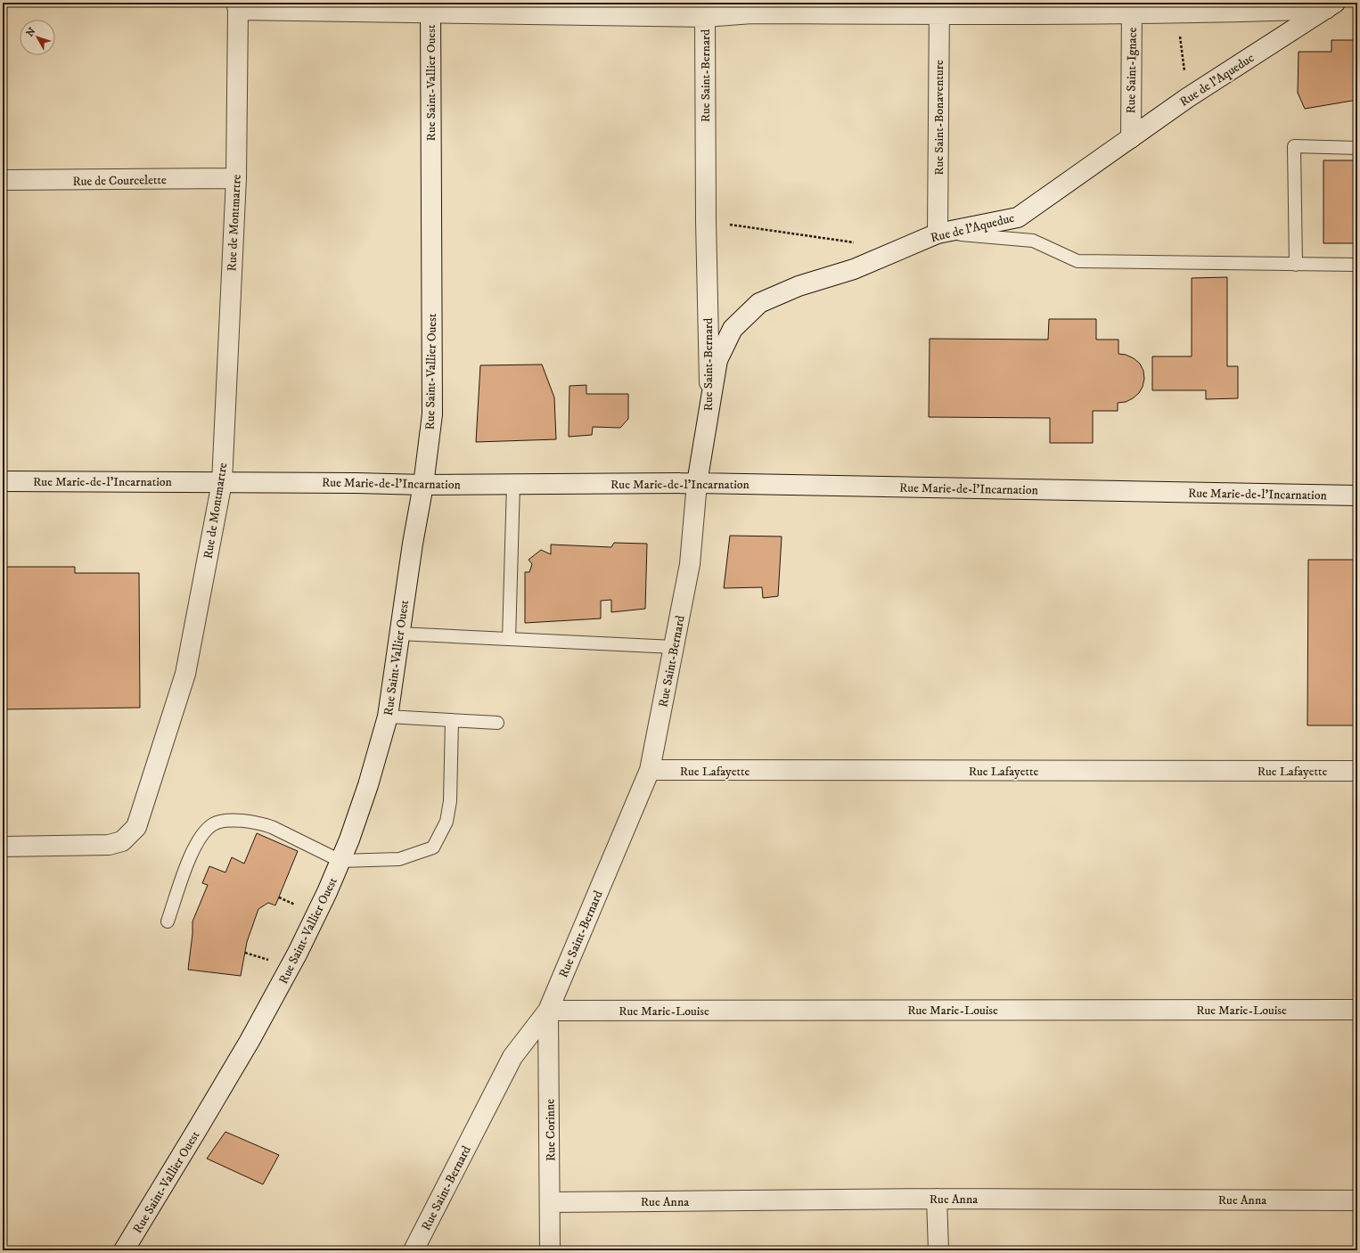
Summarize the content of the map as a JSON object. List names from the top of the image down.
{
  "streets": {
    "street": [
      "Rue Saint-Ignace",
      "Rue Saint-Bernard",
      "Rue de l'Aqueduc",
      "Rue Saint-Vallier Ouest",
      "Rue Saint-Bonaventure",
      "Rue de Courcelette",
      "Rue de Montmartre",
      "Rue Marie-de-l'Incarnation",
      "Rue Lafayette",
      "Rue Marie-Louise",
      "Rue Corinne",
      "Rue Anna"
    ]
  },
  "crossings": [
    ["Rue Saint-Ignace", "Rue de l'Aqueduc"],
    ["Rue Saint-Bernard", "Rue de l'Aqueduc"],
    ["Rue Saint-Bernard", "Rue Marie-de-l'Incarnation"],
    ["Rue Saint-Bernard", "Rue Lafayette"],
    ["Rue Saint-Bernard", "Rue Marie-Louise"],
    ["Rue Saint-Bernard", "Rue Corinne"],
    ["Rue de l'Aqueduc", "Rue Saint-Bonaventure"],
    ["Rue Saint-Vallier Ouest", "Rue Marie-de-l'Incarnation"],
    ["Rue de Courcelette", "Rue de Montmartre"],
    ["Rue de Montmartre", "Rue Marie-de-l'Incarnation"],
    ["Rue Marie-Louise", "Rue Corinne"],
    ["Rue Corinne", "Rue Anna"]
  ],
  "north": "top left"
}
